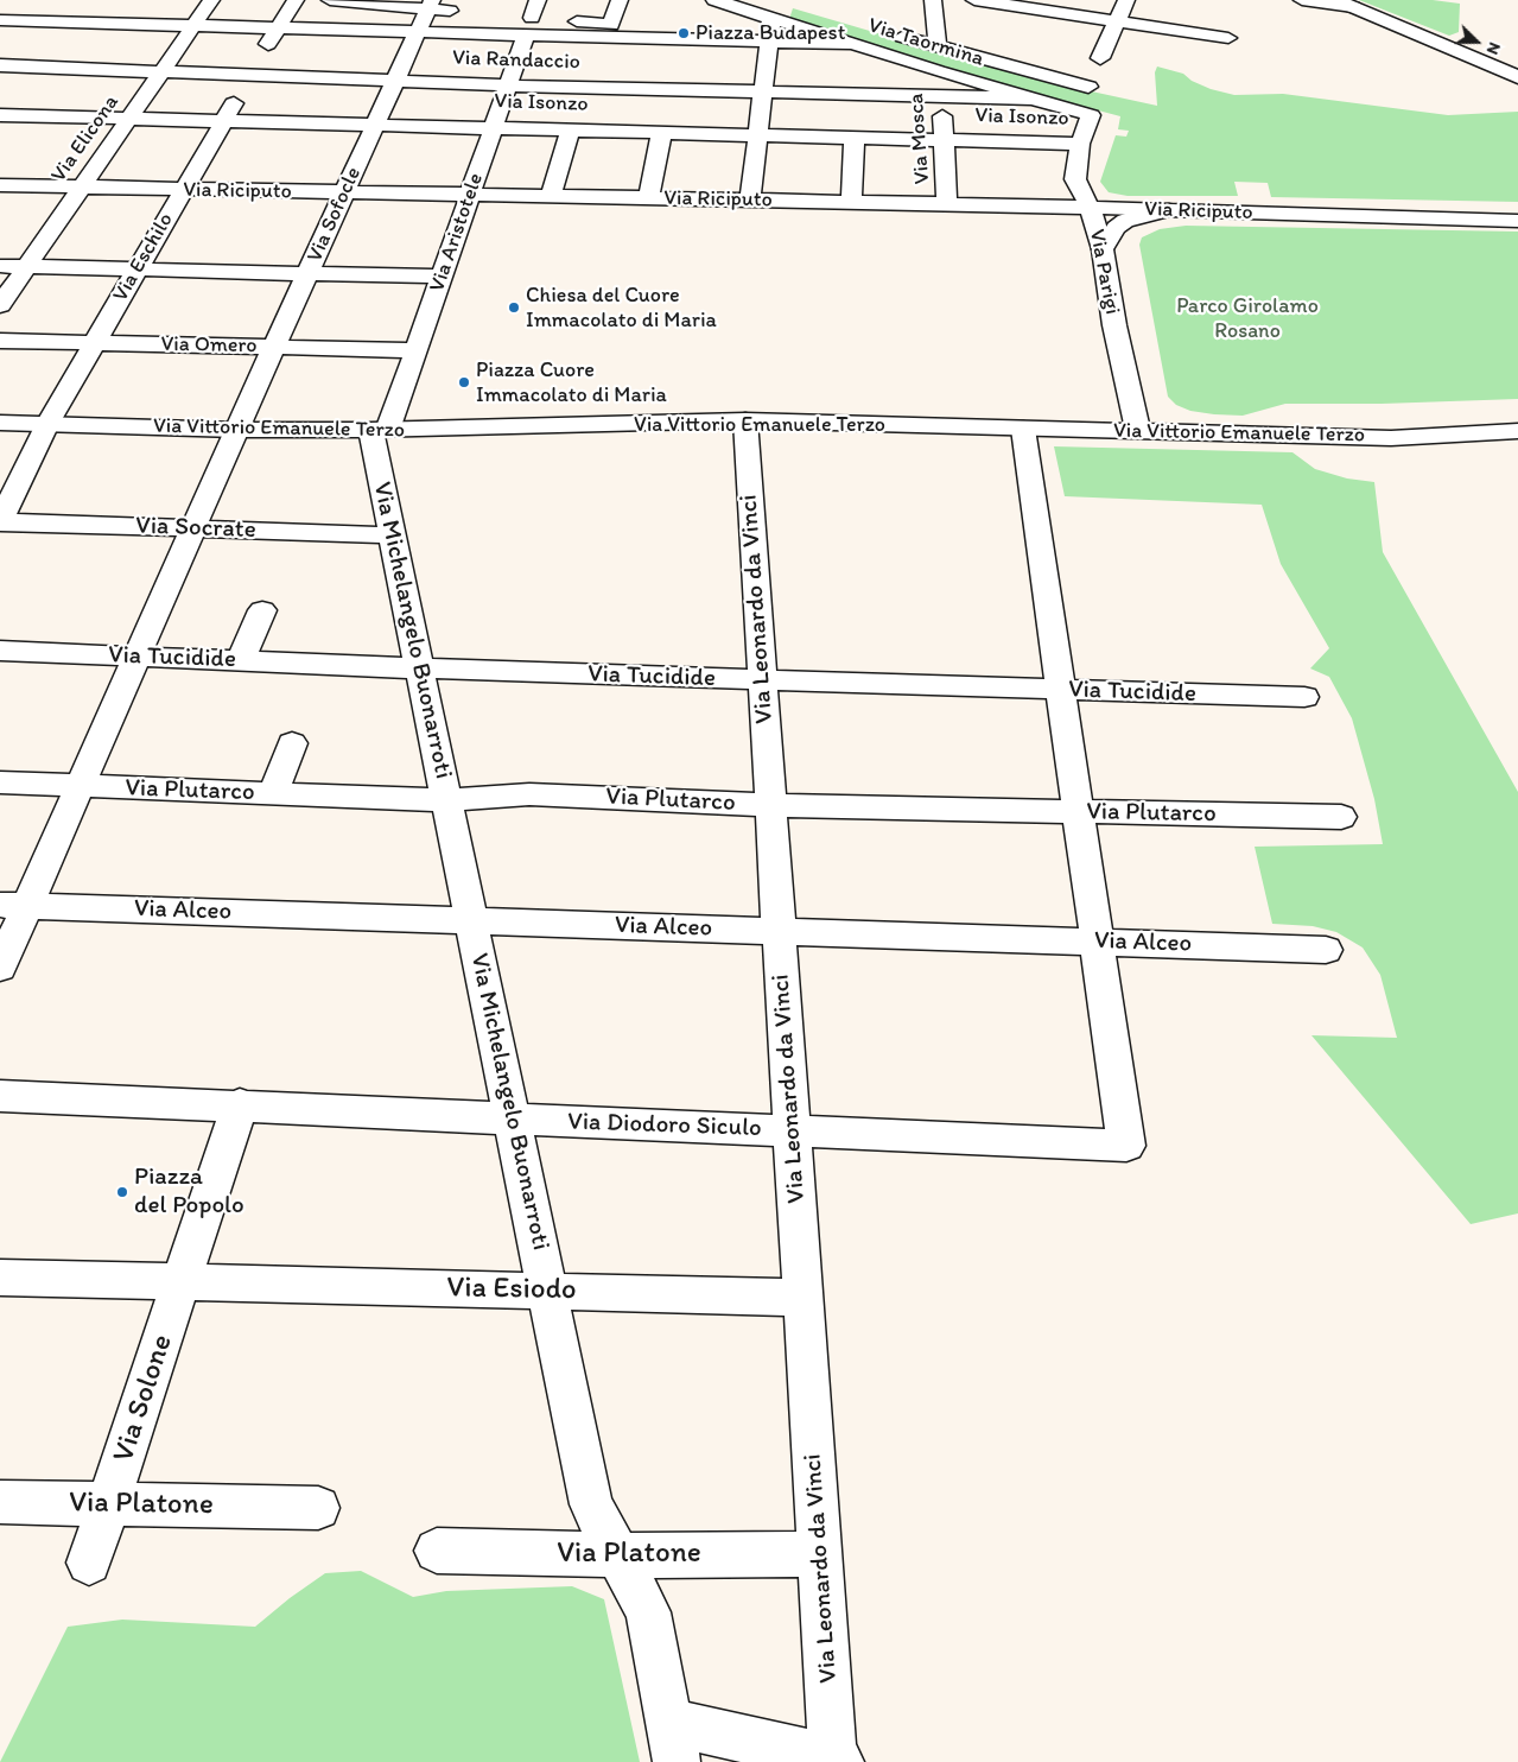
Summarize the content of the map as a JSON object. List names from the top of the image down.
{
  "streets": {
    "street": [
      "Via Taormina",
      "Via Randaccio",
      "Via Isonzo",
      "Via Elicona",
      "Via Mosca",
      "Via Riciputo",
      "Via Sofocle",
      "Via Aristotele",
      "Via Eschilo",
      "Via Parigi",
      "Via Omero",
      "Via Vittorio Emanuele Terzo",
      "Via Socrate",
      "Via Leonardo da Vinci",
      "Via Michelangelo Buonarroti",
      "Via Tucidide",
      "Via Plutarco",
      "Via Alceo",
      "Via Diodoro Siculo",
      "Via Esiodo",
      "Via Solone",
      "Via Platone"
    ]
  },
  "crossings": [
    ["Via Taormina", "Via Randaccio"],
    ["Via Taormina", "Via Mosca"],
    ["Via Taormina", "Via Parigi"],
    ["Via Randaccio", "Via Elicona"],
    ["Via Randaccio", "Via Mosca"],
    ["Via Randaccio", "Via Sofocle"],
    ["Via Randaccio", "Via Aristotele"],
    ["Via Randaccio", "Via Eschilo"],
    ["Via Isonzo", "Via Elicona"],
    ["Via Isonzo", "Via Mosca"],
    ["Via Isonzo", "Via Sofocle"],
    ["Via Isonzo", "Via Aristotele"],
    ["Via Isonzo", "Via Eschilo"],
    ["Via Isonzo", "Via Parigi"],
    ["Via Elicona", "Via Riciputo"],
    ["Via Mosca", "Via Riciputo"],
    ["Via Riciputo", "Via Sofocle"],
    ["Via Riciputo", "Via Aristotele"],
    ["Via Riciputo", "Via Eschilo"],
    ["Via Riciputo", "Via Parigi"],
    ["Via Sofocle", "Via Omero"],
    ["Via Sofocle", "Via Vittorio Emanuele Terzo"],
    ["Via Sofocle", "Via Socrate"],
    ["Via Sofocle", "Via Tucidide"],
    ["Via Sofocle", "Via Plutarco"],
    ["Via Sofocle", "Via Alceo"],
    ["Via Aristotele", "Via Omero"],
    ["Via Aristotele", "Via Vittorio Emanuele Terzo"],
    ["Via Aristotele", "Via Michelangelo Buonarroti"],
    ["Via Eschilo", "Via Omero"],
    ["Via Eschilo", "Via Vittorio Emanuele Terzo"],
    ["Via Eschilo", "Via Socrate"],
    ["Via Parigi", "Via Vittorio Emanuele Terzo"],
    ["Via Vittorio Emanuele Terzo", "Via Leonardo da Vinci"],
    ["Via Vittorio Emanuele Terzo", "Via Michelangelo Buonarroti"],
    ["Via Socrate", "Via Michelangelo Buonarroti"],
    ["Via Leonardo da Vinci", "Via Tucidide"],
    ["Via Leonardo da Vinci", "Via Plutarco"],
    ["Via Leonardo da Vinci", "Via Alceo"],
    ["Via Leonardo da Vinci", "Via Diodoro Siculo"],
    ["Via Leonardo da Vinci", "Via Esiodo"],
    ["Via Leonardo da Vinci", "Via Platone"],
    ["Via Michelangelo Buonarroti", "Via Tucidide"],
    ["Via Michelangelo Buonarroti", "Via Plutarco"],
    ["Via Michelangelo Buonarroti", "Via Alceo"],
    ["Via Michelangelo Buonarroti", "Via Diodoro Siculo"],
    ["Via Michelangelo Buonarroti", "Via Esiodo"],
    ["Via Michelangelo Buonarroti", "Via Platone"],
    ["Via Alceo", "Via Diodoro Siculo"],
    ["Via Diodoro Siculo", "Via Solone"],
    ["Via Esiodo", "Via Solone"],
    ["Via Solone", "Via Platone"]
  ],
  "parks": ["Parco Girolamo Rosano"],
  "places": [
    "Piazza Budapest",
    "Chiesa del Cuore Immacolato di Maria",
    "Piazza Cuore Immacolato di Maria",
    "Piazza del Popolo"
  ],
  "north": "right"
}
